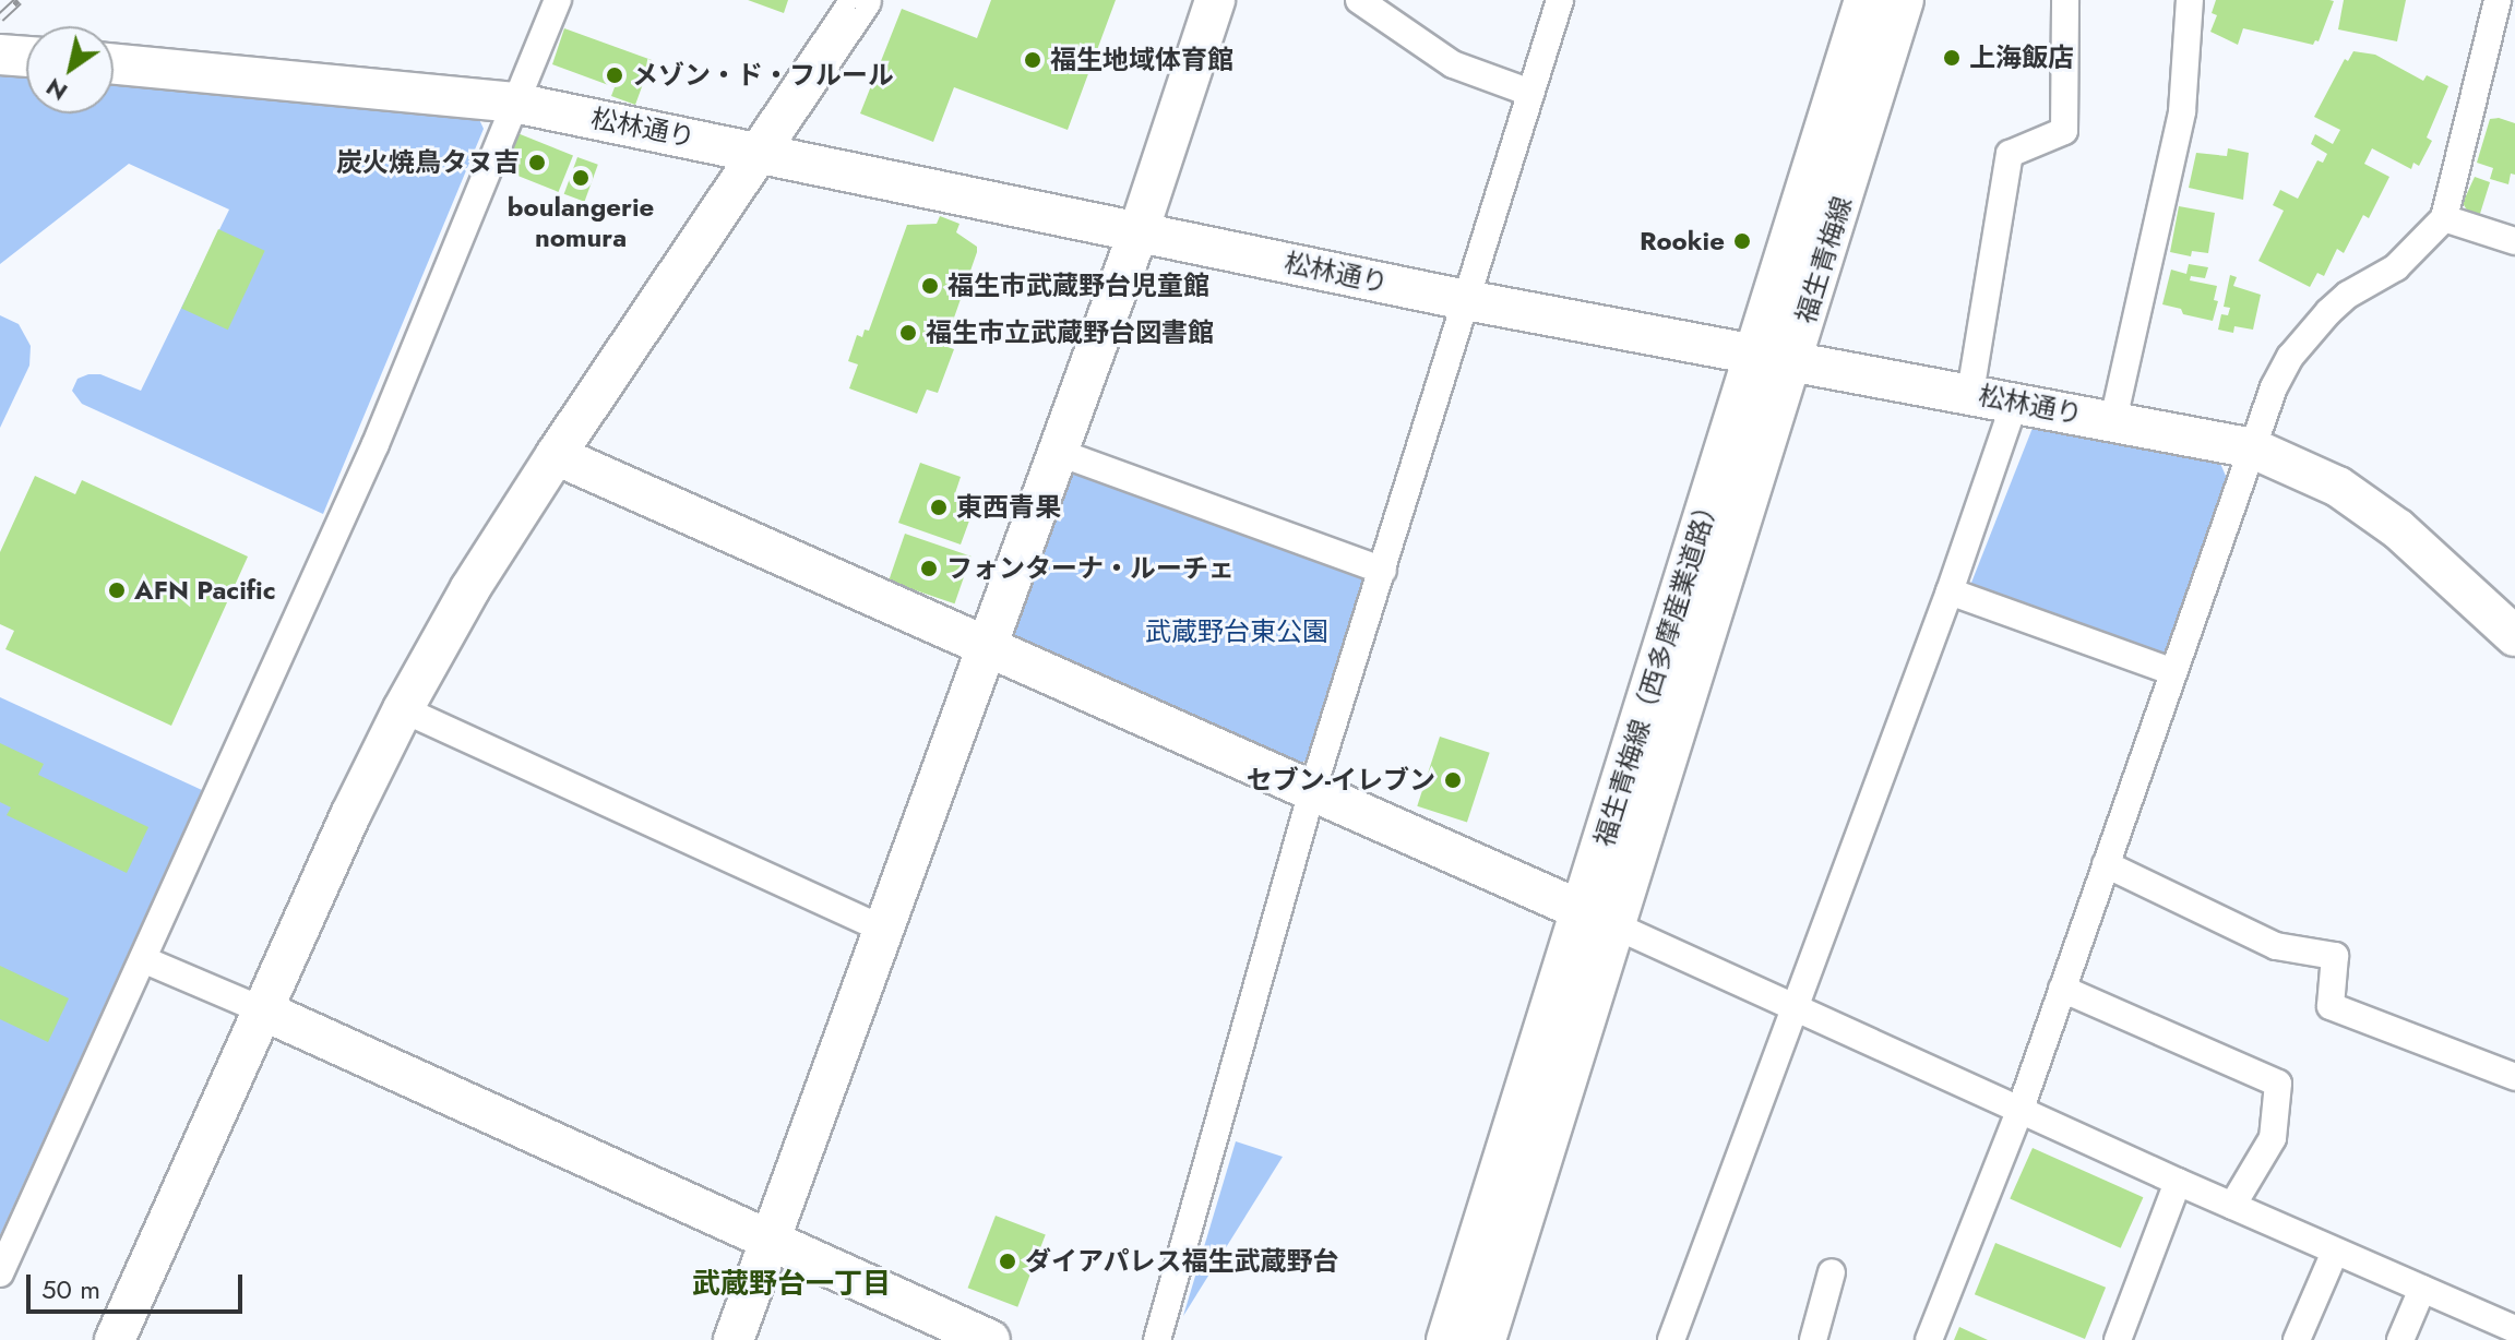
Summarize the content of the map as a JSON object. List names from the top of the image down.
{
  "streets": {
    "street": ["松林通り", "福生青梅線", "福生青梅線（西多摩産業道路）"]
  },
  "crossings": [
    ["松林通り", "福生青梅線"],
    ["松林通り", "福生青梅線（西多摩産業道路）"],
    ["福生青梅線", "福生青梅線（西多摩産業道路）"]
  ],
  "districts": ["武蔵野台一丁目"],
  "parks": ["武蔵野台東公園"],
  "places": [
    "上海飯店",
    "福生地域体育館",
    "メゾン・ド・フルール",
    "炭火焼鳥タヌ吉",
    "boulangerie nomura",
    "Rookie",
    "福生市武蔵野台児童館",
    "福生市立武蔵野台図書館",
    "東西青果",
    "フォンターナ・ルーチェ",
    "AFN Pacific",
    "セブン-イレブン",
    "ダイアパレス福生武蔵野台"
  ],
  "scale_bar": "50 m",
  "north": "bottom left"
}
